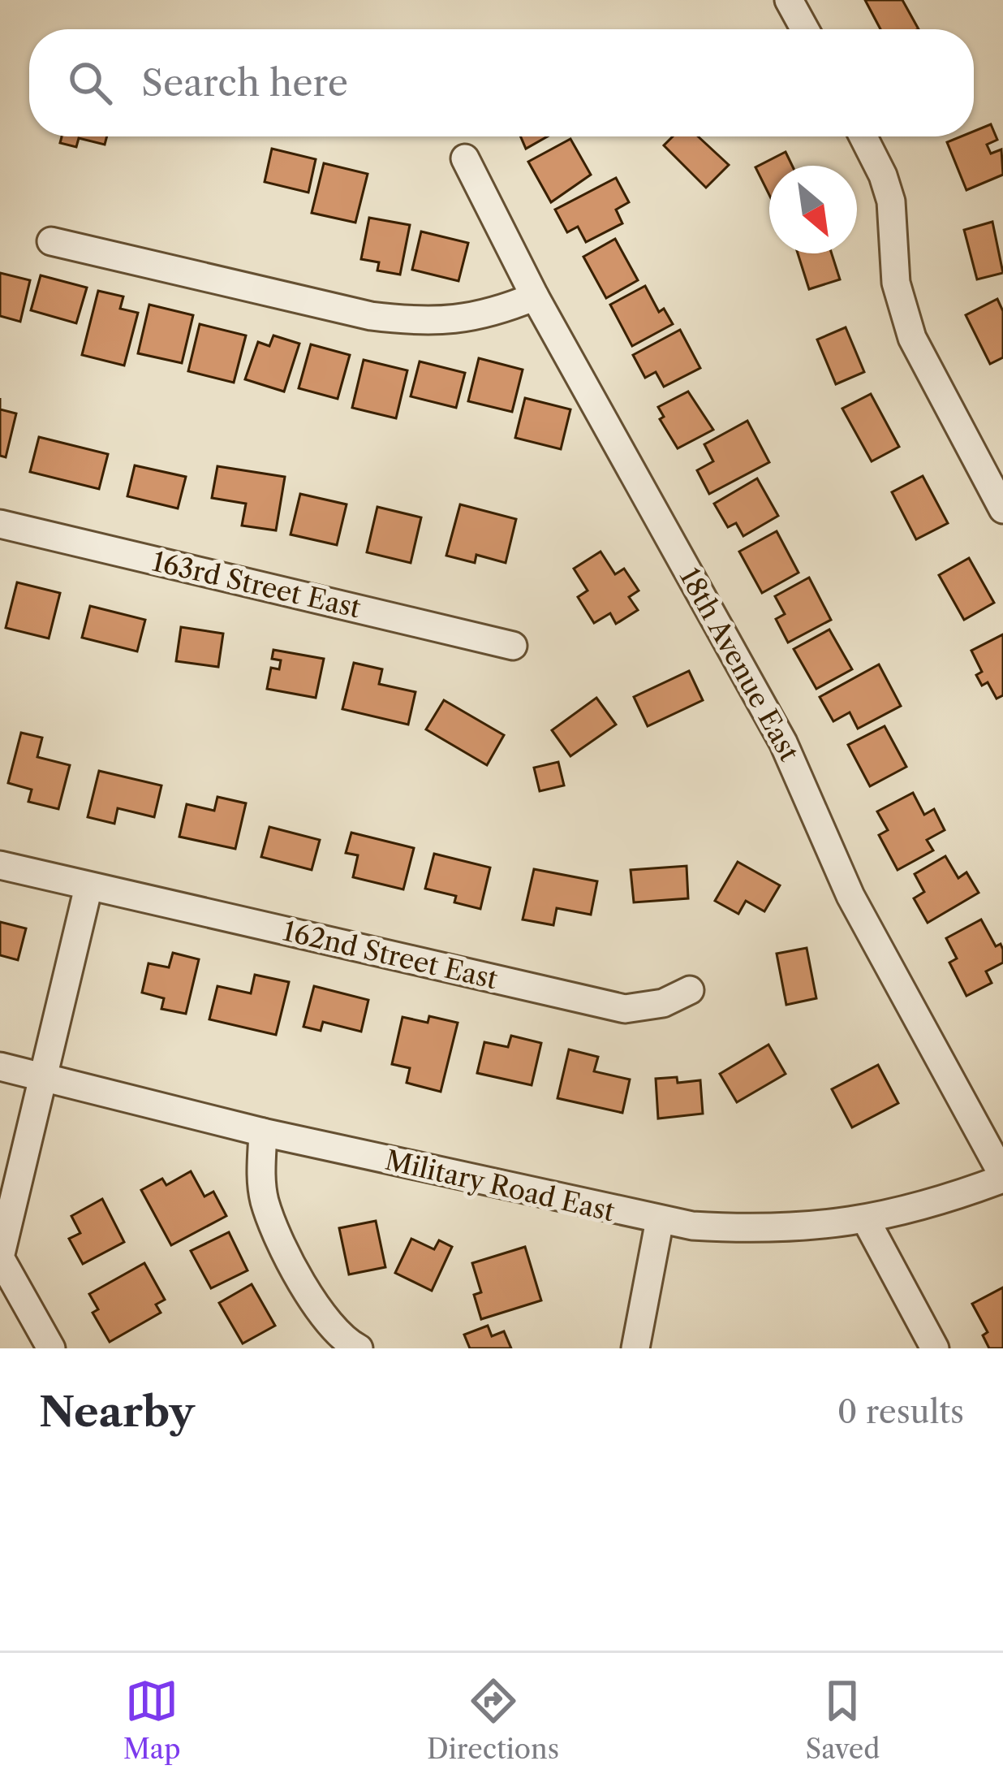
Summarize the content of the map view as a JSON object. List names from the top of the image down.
{
  "streets": {
    "street": [
      "163rd Street East",
      "18th Avenue East",
      "162nd Street East",
      "Military Road East"
    ]
  },
  "crossings": [
    ["18th Avenue East", "Military Road East"]
  ],
  "north": "bottom right",
  "page": {
    "search": "Search here",
    "heading": ["Nearby", "0 results"],
    "nav": ["Map", "Directions", "Saved"]
  }
}
